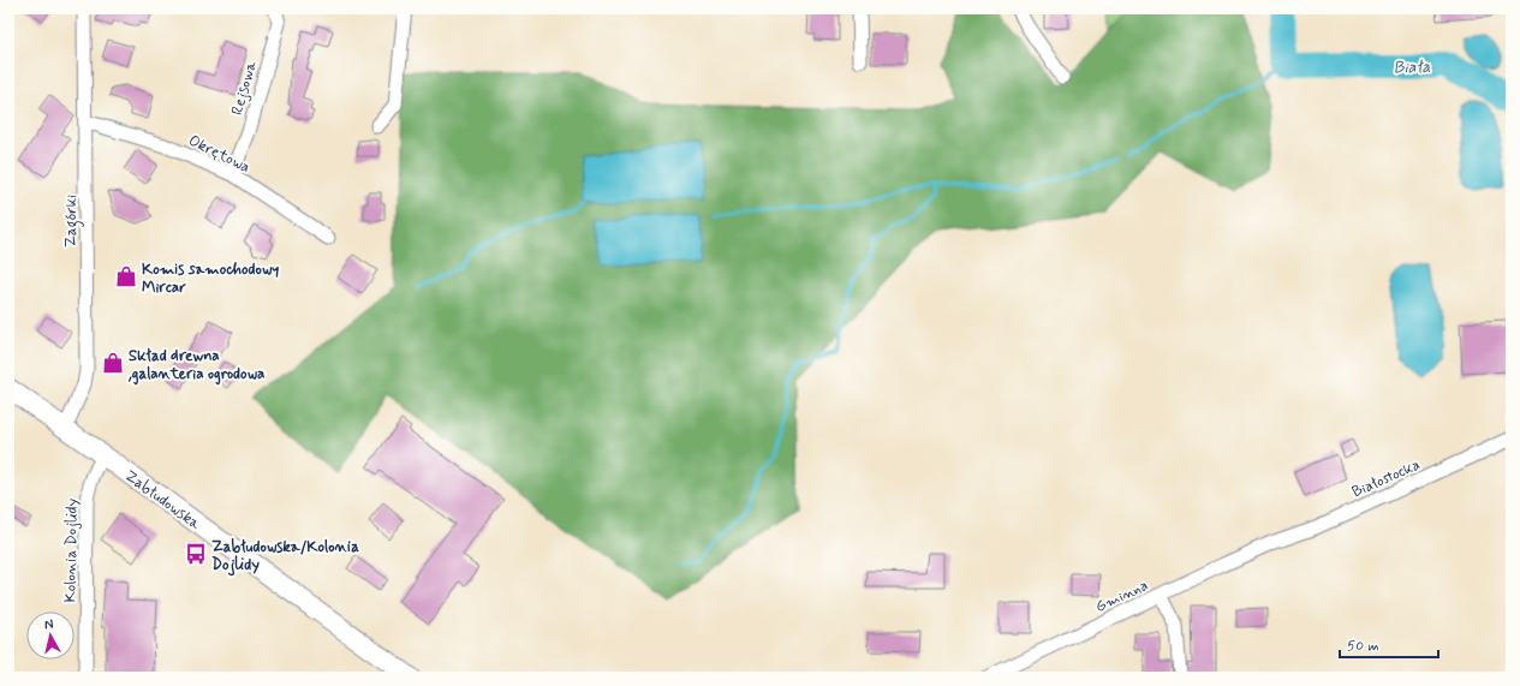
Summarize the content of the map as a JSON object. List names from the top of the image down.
{
  "streets": {
    "highway": ["Zabłudowska"],
    "street": [
      "Rejsowa",
      "Okrętowa",
      "Zagórki",
      "Białostocka",
      "Kolonia Dojlidy",
      "Gminna"
    ]
  },
  "crossings": [
    ["Rejsowa", "Okrętowa"],
    ["Okrętowa", "Zagórki"],
    ["Zagórki", "Zabłudowska"],
    ["Białostocka", "Gminna"],
    ["Zabłudowska", "Kolonia Dojlidy"]
  ],
  "water": ["Biała"],
  "places": {
    "shop": ["Komis samochodowy Mircar", "Skład drewna ,galanteria ogrodowa"],
    "bus stop": ["Zabłudowska/Kolonia Dojlidy"]
  },
  "scale_bar": "50 m",
  "north": "top"
}
